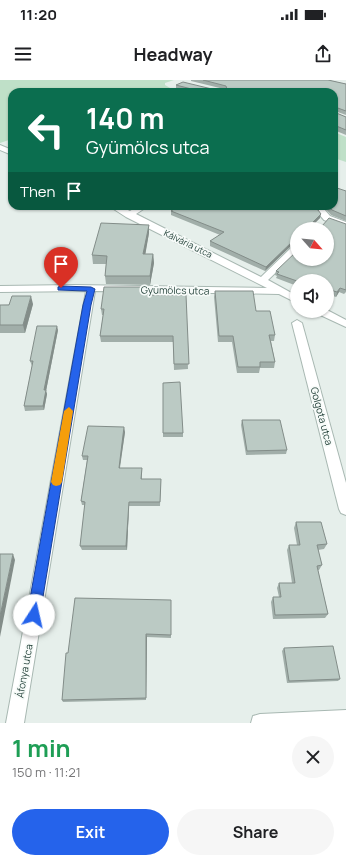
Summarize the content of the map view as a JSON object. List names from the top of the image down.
{
  "streets": {
    "street": [
      "Kálvária utca",
      "Gyümölcs utca",
      "Golgota utca",
      "Áfonya utca"
    ]
  },
  "crossings": [
    ["Kálvária utca", "Gyümölcs utca"],
    ["Gyümölcs utca", "Áfonya utca"]
  ],
  "north": "bottom right",
  "page": {
    "status": "11:20",
    "header": "Headway",
    "turn": ["140 m", "Gyümölcs utca"],
    "then": "Then",
    "heading": ["1 min", "150 m · 11:21"],
    "buttons": ["Exit", "Share"]
  }
}
